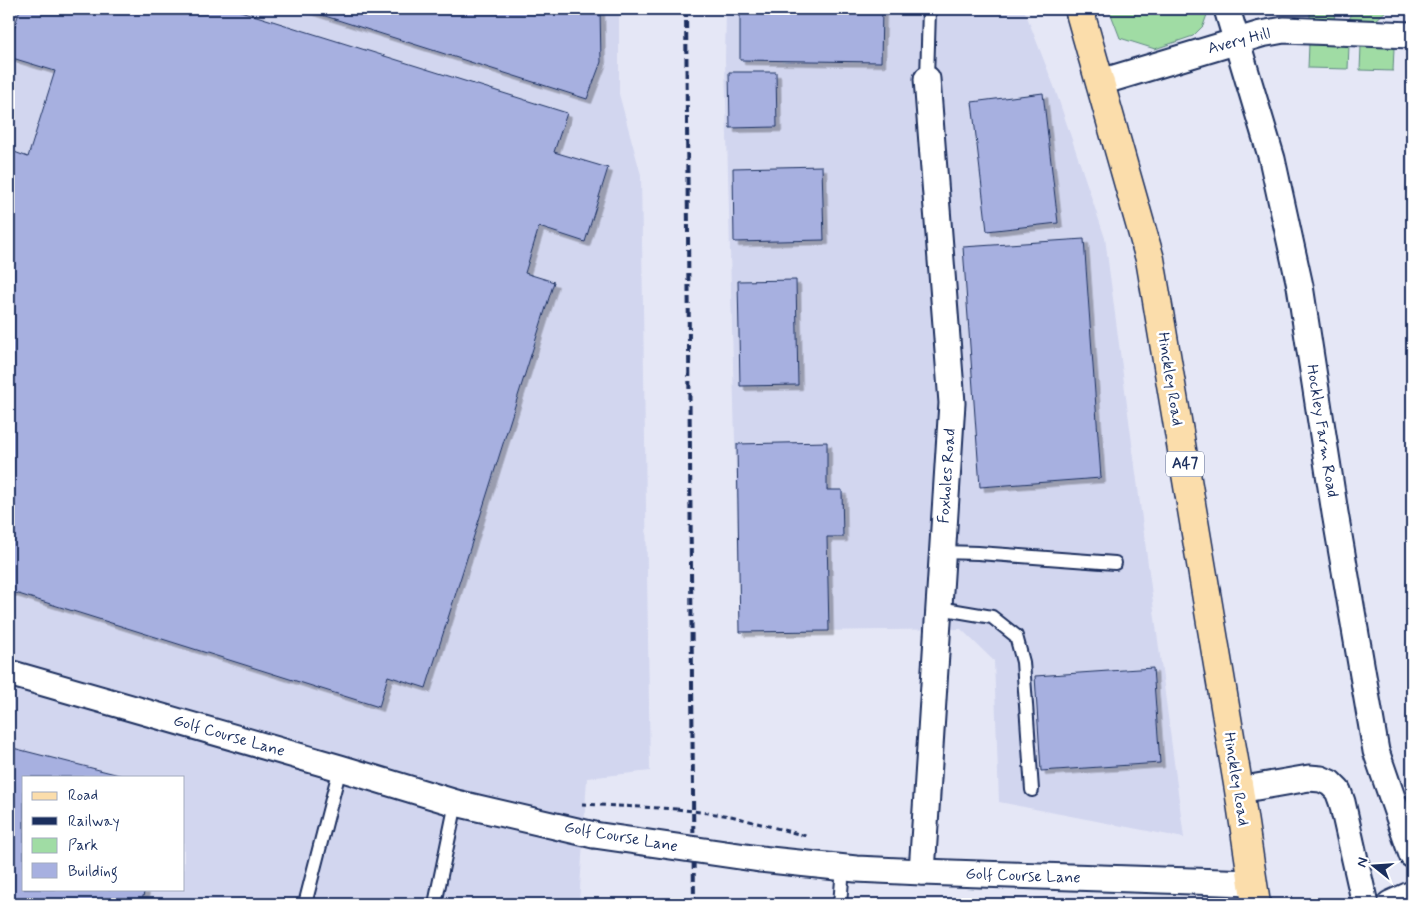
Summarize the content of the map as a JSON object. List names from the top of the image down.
{
  "streets": {
    "main road": ["Hinckley Road", "A47"],
    "street": [
      "Avery Hill",
      "Hockley Farm Road",
      "Foxholes Road",
      "Golf Course Lane"
    ]
  },
  "crossings": [
    ["Avery Hill", "Hinckley Road"],
    ["Avery Hill", "Hockley Farm Road"],
    ["Hinckley Road", "Golf Course Lane"],
    ["Foxholes Road", "Golf Course Lane"]
  ],
  "legend": [
    "Road",
    "Railway",
    "Park",
    "Building"
  ],
  "north": "left"
}
